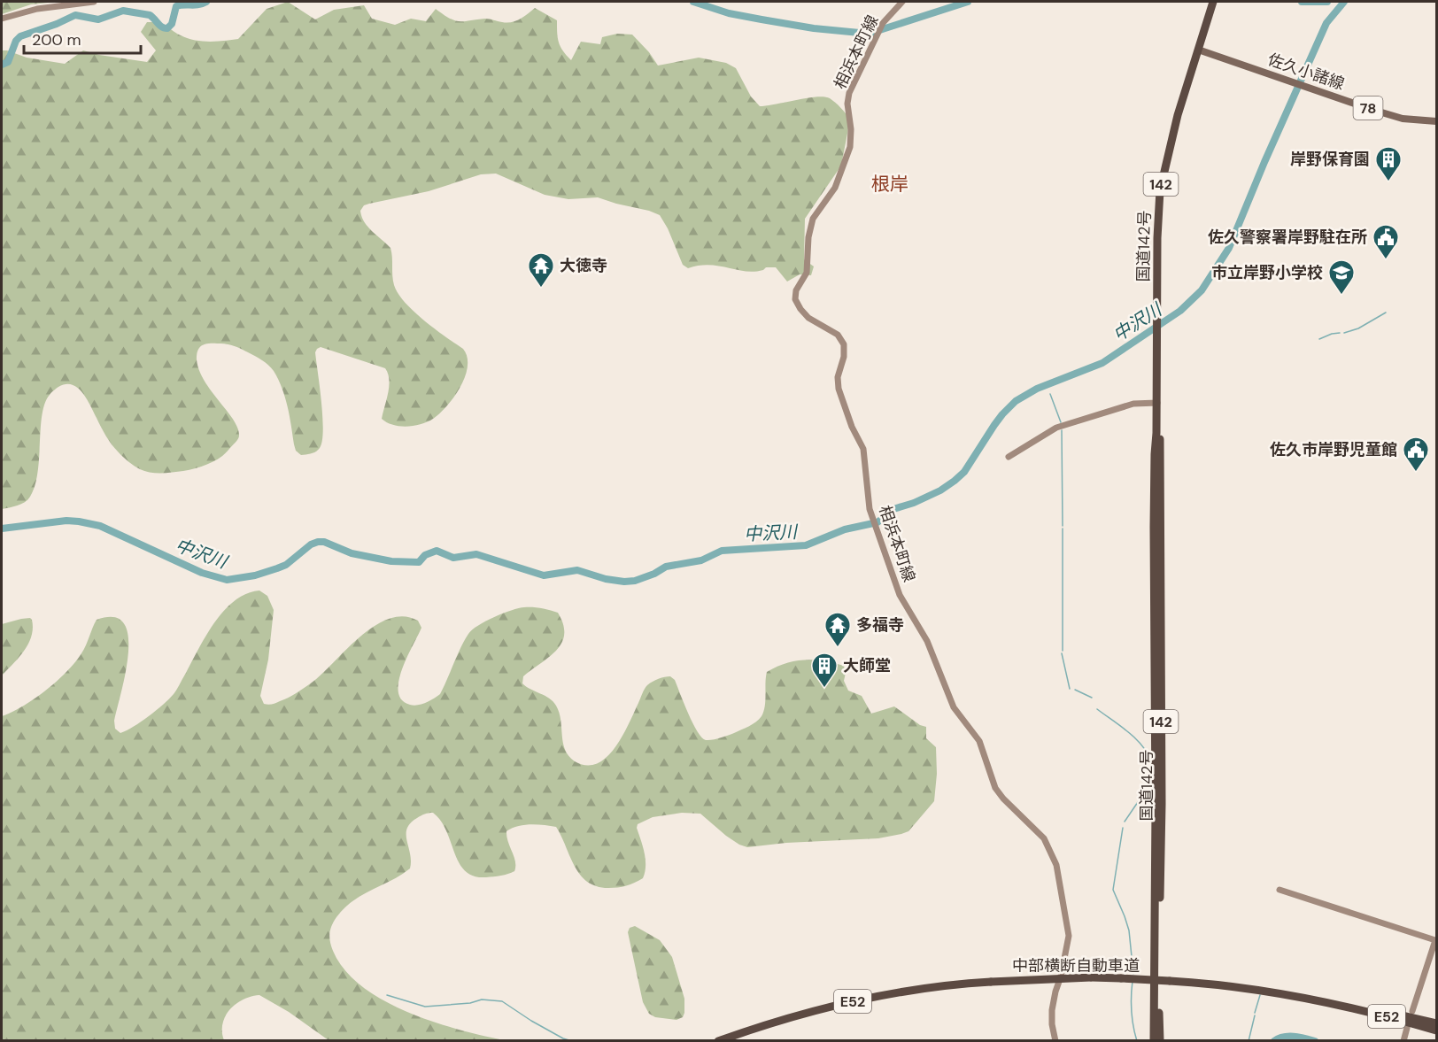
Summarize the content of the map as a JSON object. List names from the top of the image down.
{
  "streets": {
    "highway": [
      "142",
      "国道142号",
      "中部横断自動車道",
      "E52"
    ],
    "main road": ["相浜本町線", "佐久小諸線", "78"]
  },
  "crossings": [
    ["佐久小諸線", "国道142号"]
  ],
  "districts": ["根岸"],
  "water": ["中沢川"],
  "places": {
    "building": ["岸野保育園", "大師堂"],
    "public building": ["佐久警察署岸野駐在所", "佐久市岸野児童館"],
    "temple": ["大徳寺", "多福寺"],
    "school or university": ["市立岸野小学校"]
  },
  "scale_bar": "200 m"
}
